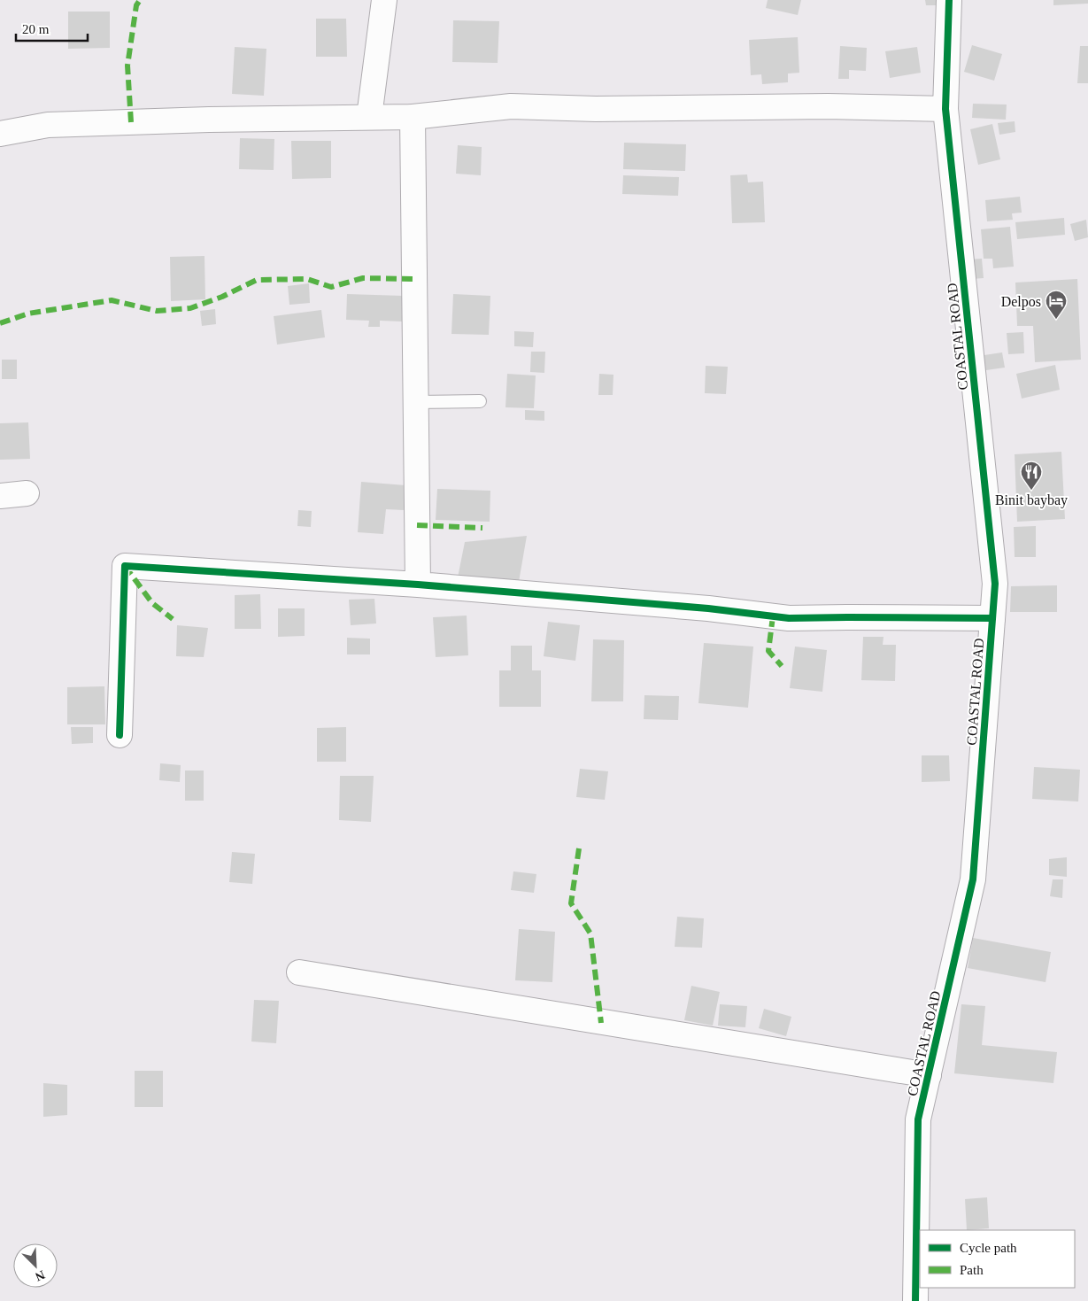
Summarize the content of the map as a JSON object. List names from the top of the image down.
{
  "streets": {
    "street": ["COASTAL ROAD"]
  },
  "places": {
    "hotel": ["Delpos"],
    "restaurant": ["Binit baybay"]
  },
  "legend": ["Cycle path", "Path"],
  "scale_bar": "20 m",
  "north": "bottom right"
}
